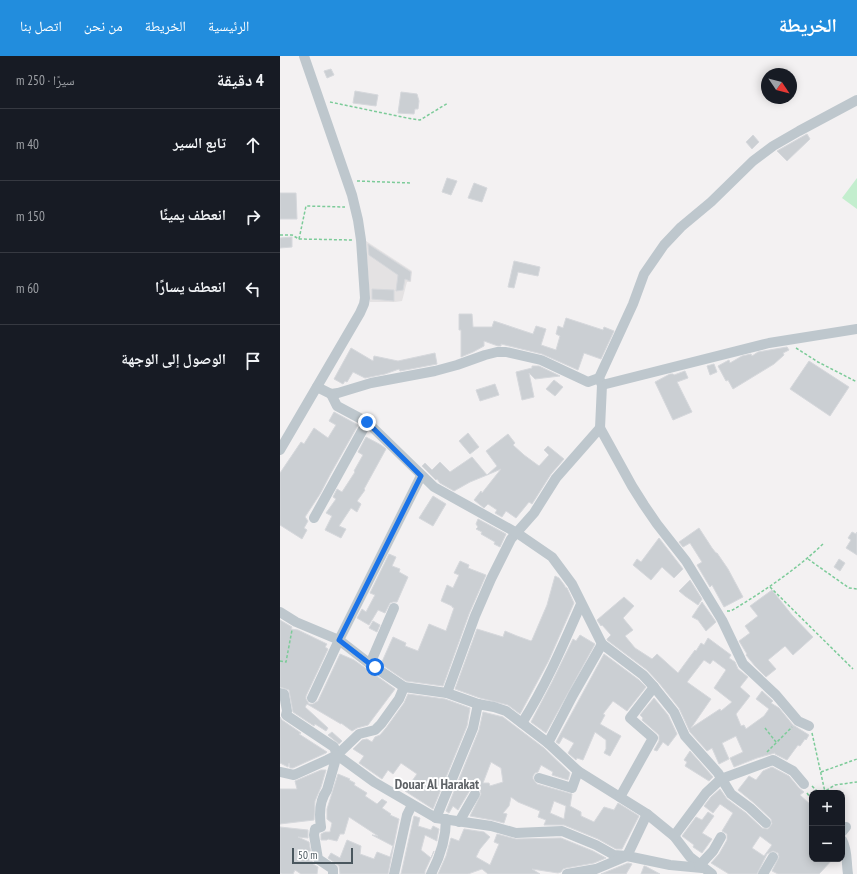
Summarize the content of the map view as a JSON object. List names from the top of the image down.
{
  "districts": ["Douar Al Harakat"],
  "scale_bar": "50 m",
  "north": "bottom right",
  "page": {
    "header": "الخريطة",
    "nav": [
      "الرئيسية",
      "الخريطة",
      "من نحن",
      "اتصل بنا"
    ],
    "heading": ["4 دقيقة", "سيرًا · 250 m"],
    "list": [
      ["تابع السير", "40 m"],
      ["انعطف يمينًا", "150 m"],
      ["انعطف يسارًا", "60 m"],
      "الوصول إلى الوجهة"
    ],
    "map_buttons": ["+", "−"],
    "scale": "50 m"
  }
}
